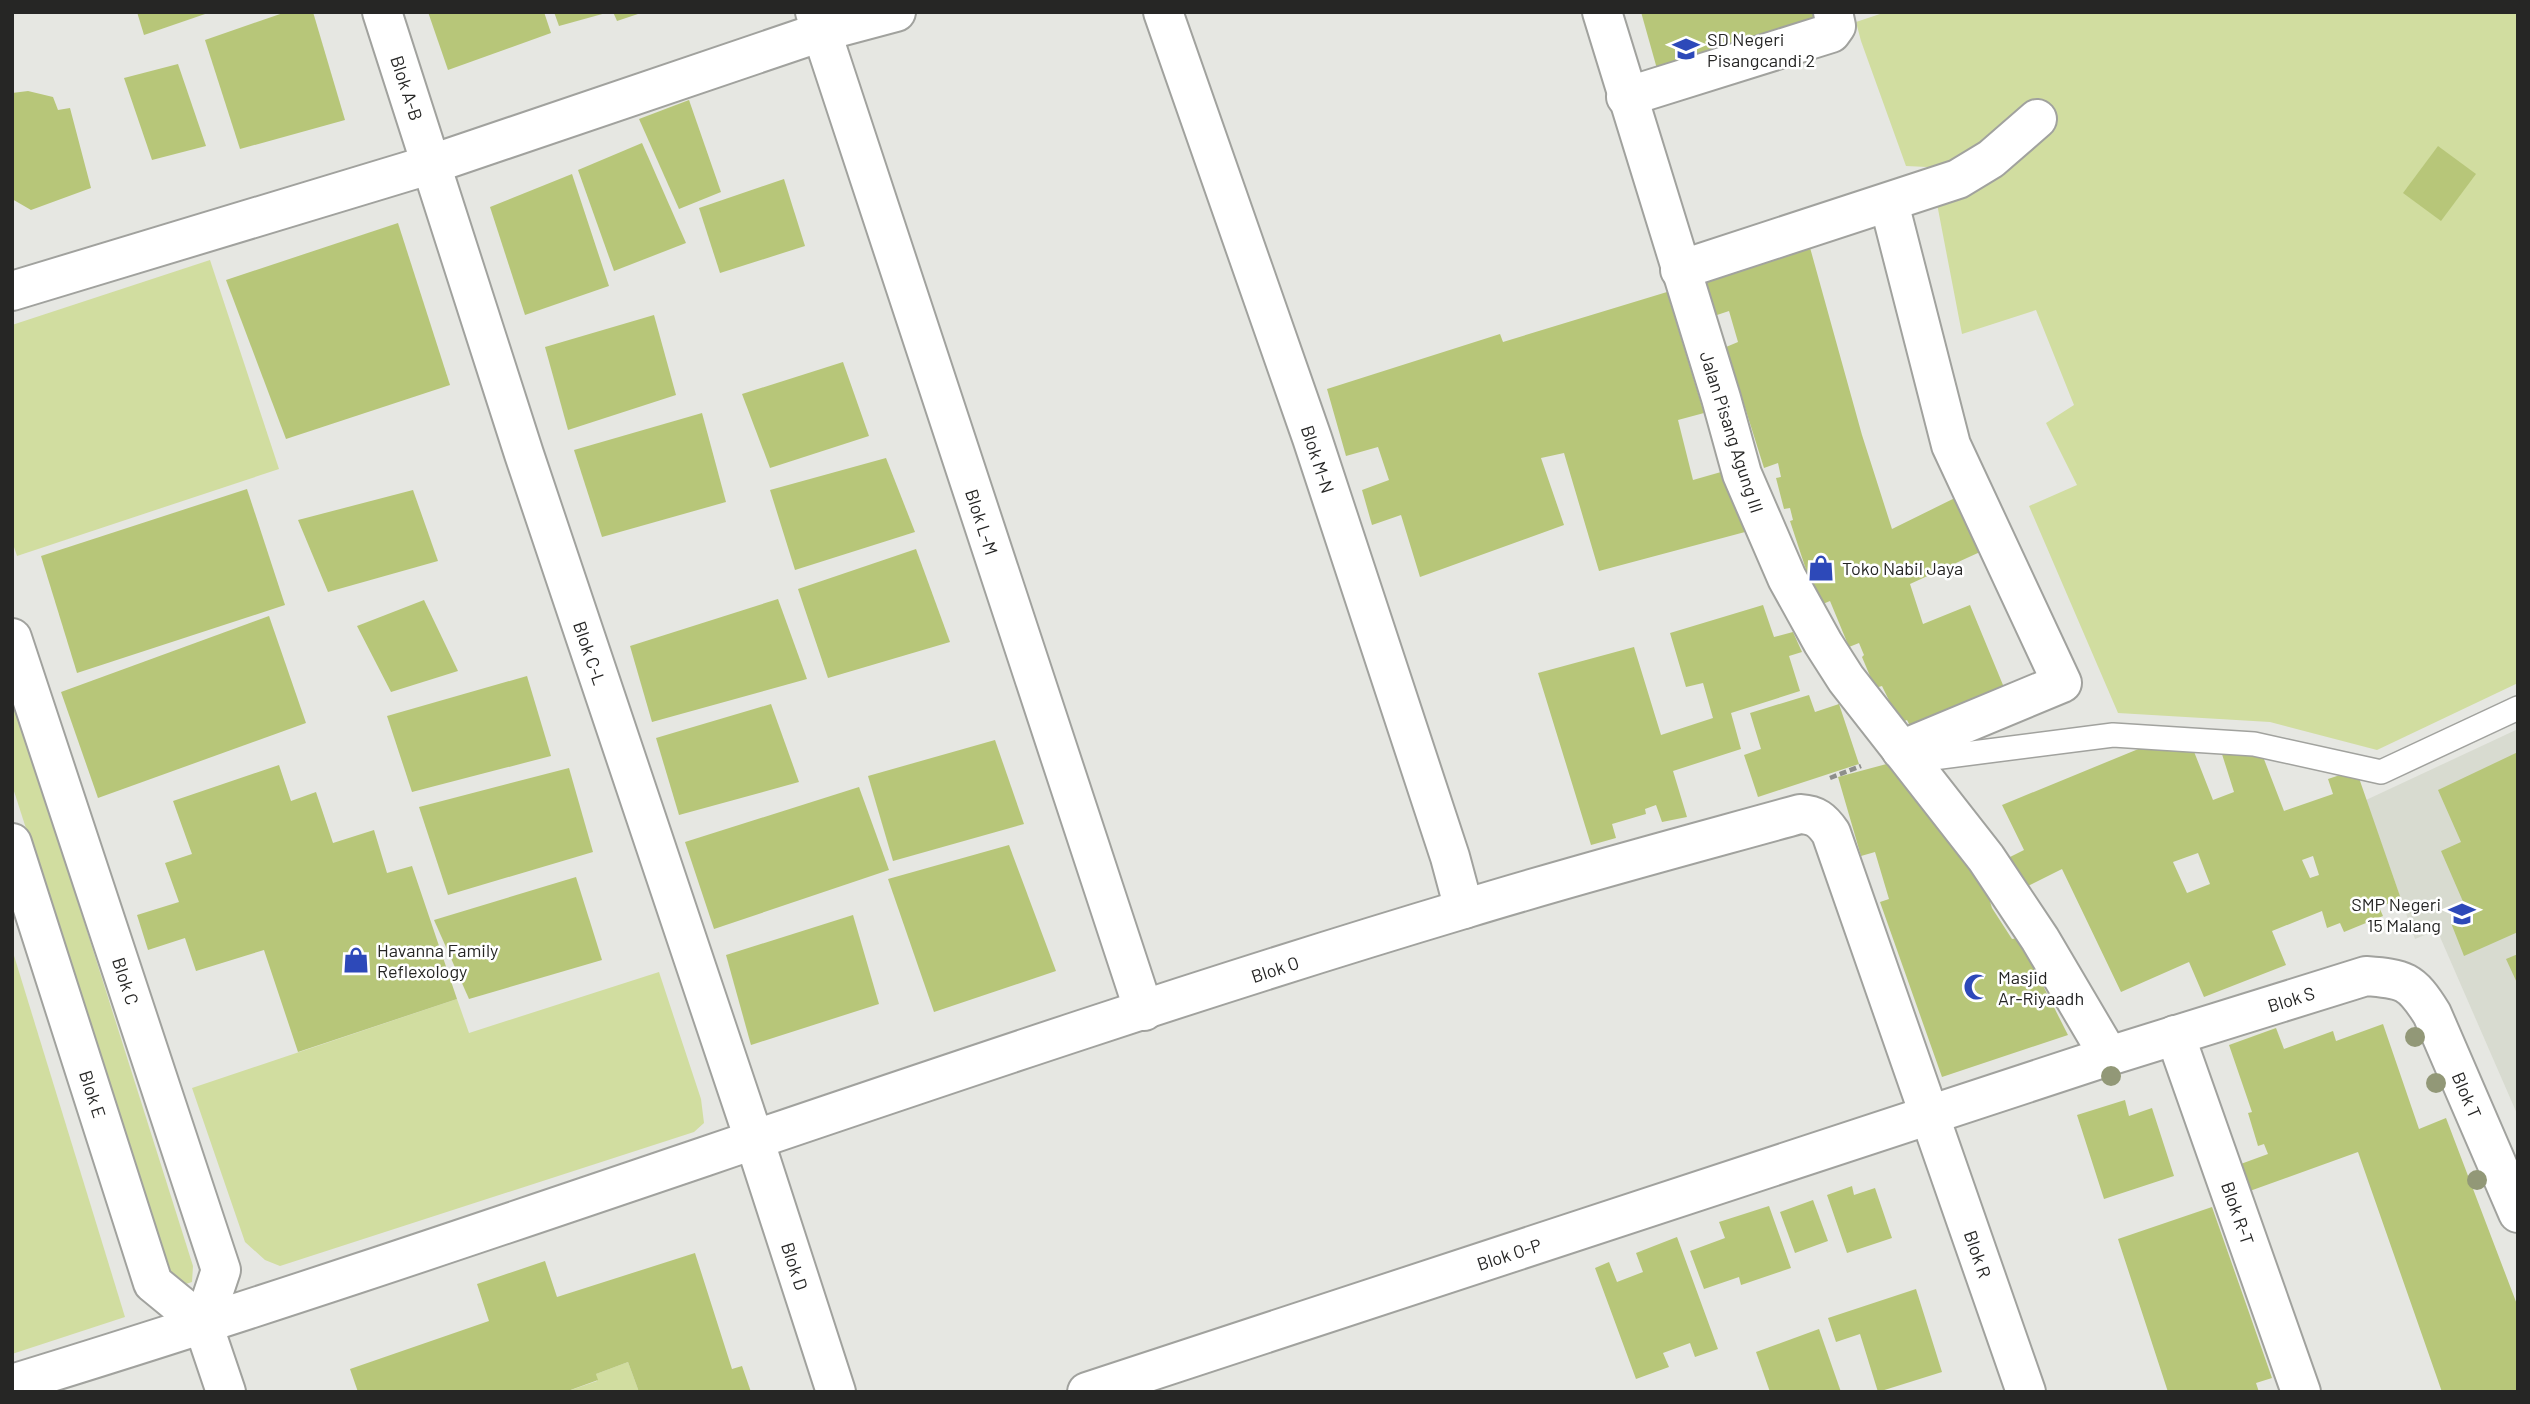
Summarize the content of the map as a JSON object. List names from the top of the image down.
{
  "streets": {
    "street": [
      "Blok A-B",
      "Jalan Pisang Agung III",
      "Blok M-N",
      "Blok L-M",
      "Blok C-L",
      "Blok O",
      "Blok C",
      "Blok S",
      "Blok E",
      "Blok T",
      "Blok R-T",
      "Blok O-P",
      "Blok R",
      "Blok D"
    ]
  },
  "crossings": [
    ["Blok A-B", "Blok C-L"],
    ["Jalan Pisang Agung III", "Blok S"],
    ["Jalan Pisang Agung III", "Blok O-P"],
    ["Blok M-N", "Blok O"],
    ["Blok L-M", "Blok O"],
    ["Blok C-L", "Blok O"],
    ["Blok C-L", "Blok D"],
    ["Blok O", "Blok C"],
    ["Blok O", "Blok E"],
    ["Blok O", "Blok R"],
    ["Blok O", "Blok D"],
    ["Blok C", "Blok E"],
    ["Blok S", "Blok T"],
    ["Blok S", "Blok R-T"],
    ["Blok S", "Blok O-P"],
    ["Blok O-P", "Blok R"]
  ],
  "places": {
    "school or university": ["SD Negeri Pisangcandi 2", "SMP Negeri 15 Malang"],
    "shop": ["Toko Nabil Jaya", "Havanna Family Reflexology"],
    "mosque": ["Masjid Ar-Riyaadh"]
  }
}
